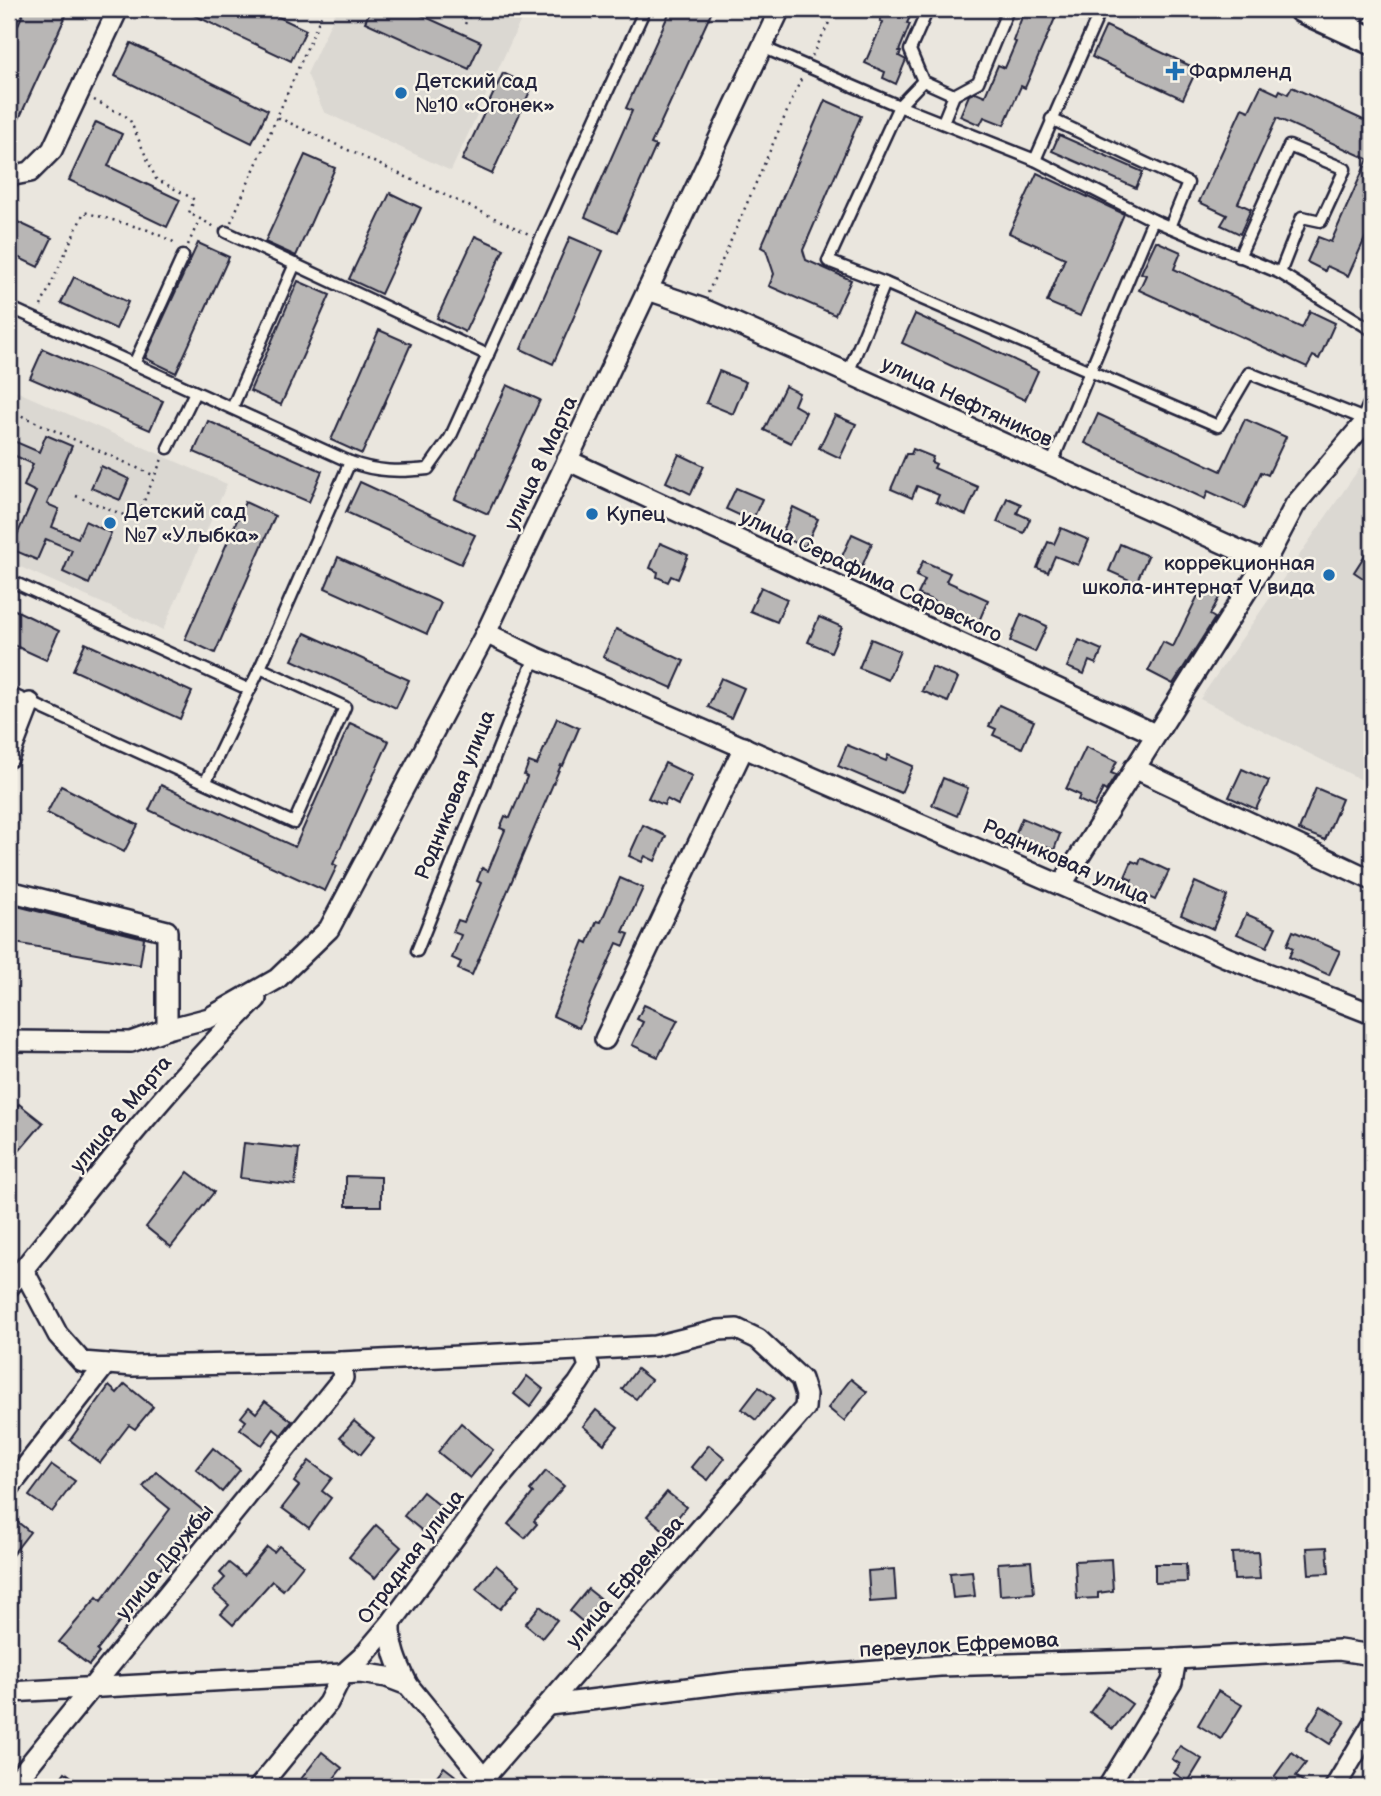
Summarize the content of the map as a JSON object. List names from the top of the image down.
{
  "streets": {
    "street": [
      "улица Нефтяников",
      "улица 8 Марта",
      "улица Серафима Саровского",
      "Родниковая улица",
      "Отрадная улица",
      "улица Дружбы",
      "улица Ефремова",
      "переулок Ефремова"
    ]
  },
  "crossings": [
    ["улица Нефтяников", "улица 8 Марта"],
    ["улица 8 Марта", "улица Серафима Саровского"],
    ["улица 8 Марта", "Родниковая улица"],
    ["Отрадная улица", "улица Ефремова"],
    ["улица Ефремова", "переулок Ефремова"]
  ],
  "places": {
    "health": ["Фармленд"],
    "other": [
      "Детский сад №10 «Огонек»",
      "Купец",
      "Детский сад №7 «Улыбка»",
      "коррекционная школа-интернат V вида"
    ]
  }
}
